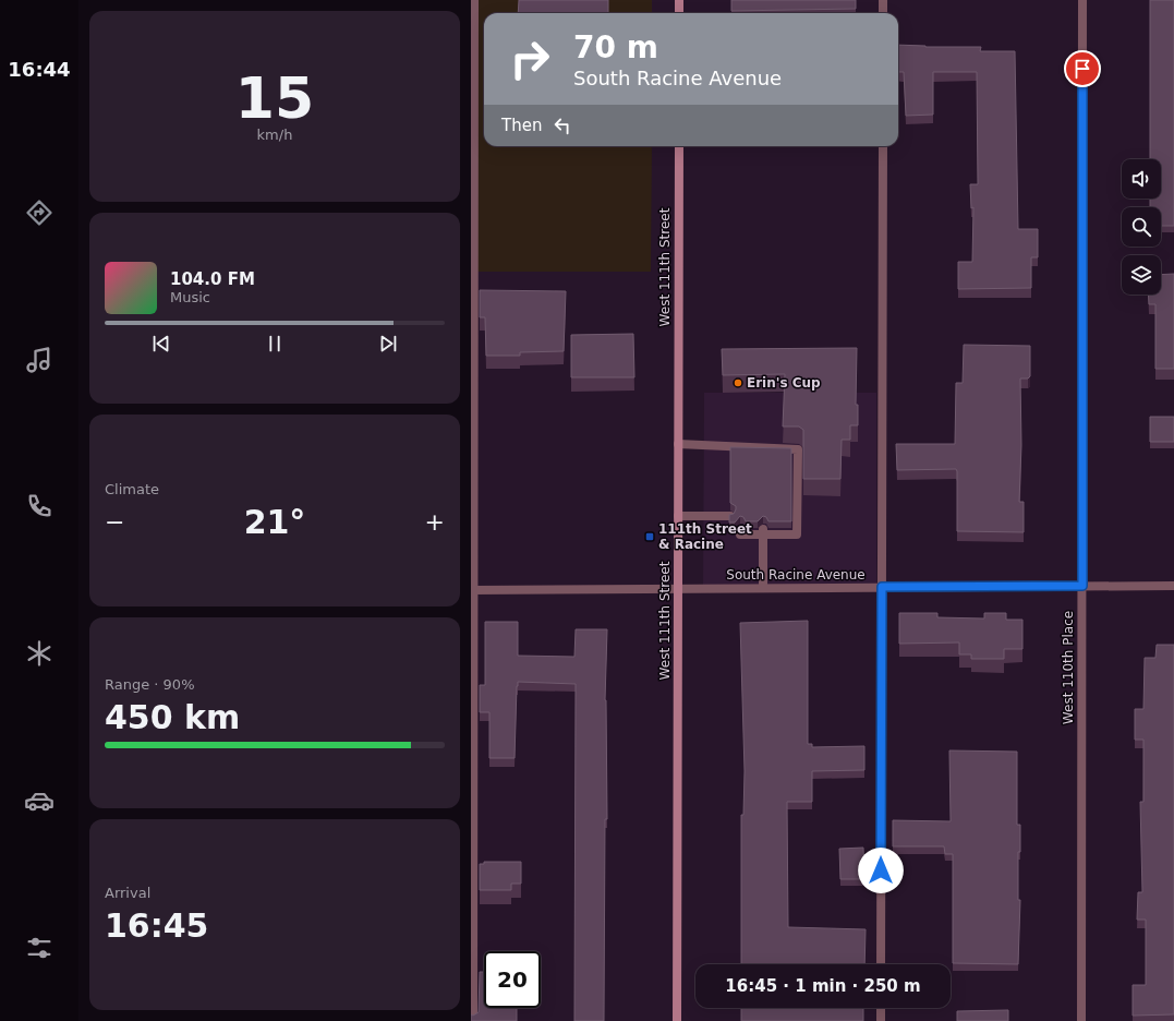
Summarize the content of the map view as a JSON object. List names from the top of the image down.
{
  "streets": {
    "main road": ["West 111th Street"],
    "street": ["South Racine Avenue", "West 110th Place"]
  },
  "crossings": [
    ["West 111th Street", "South Racine Avenue"],
    ["South Racine Avenue", "West 110th Place"]
  ],
  "places": {
    "other": ["Erin's Cup"],
    "transit": ["111th Street & Racine"]
  },
  "page": {
    "tabs": "16:44",
    "tile": [
      ["15", "km/h"],
      "Climate",
      ["Range · 90%", "450 km"],
      ["Arrival", "16:45"]
    ],
    "turn": ["70 m", "South Racine Avenue"],
    "then": "Then",
    "song": ["104.0 FM", "Music"],
    "heat": ["−", "21°", "+"],
    "limit": "20",
    "trip": "16:45 · 1 min · 250 m"
  }
}
